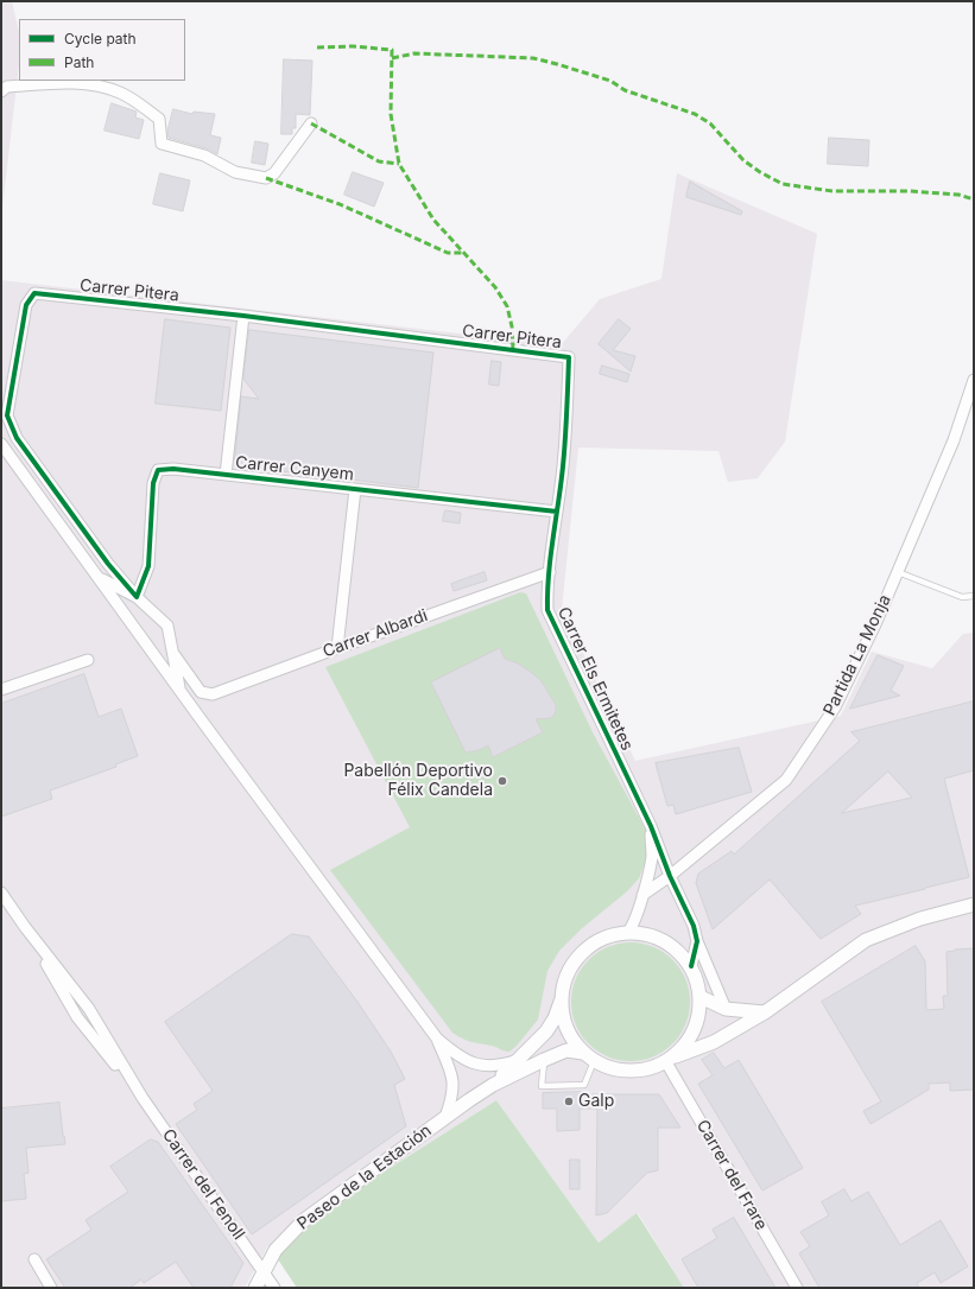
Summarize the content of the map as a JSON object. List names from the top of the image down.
{
  "streets": {
    "street": [
      "Carrer Pitera",
      "Carrer Canyem",
      "Carrer Albardi",
      "Partida La Monja",
      "Carrer Els Ermitetes",
      "Carrer del Frare",
      "Paseo de la Estación",
      "Carrer del Fenoll"
    ]
  },
  "crossings": [
    ["Carrer Pitera", "Carrer Canyem"],
    ["Carrer Pitera", "Carrer Els Ermitetes"],
    ["Carrer Canyem", "Carrer Els Ermitetes"],
    ["Carrer Albardi", "Carrer Els Ermitetes"],
    ["Partida La Monja", "Carrer Els Ermitetes"],
    ["Carrer Els Ermitetes", "Carrer del Frare"],
    ["Carrer Els Ermitetes", "Paseo de la Estación"],
    ["Carrer del Frare", "Paseo de la Estación"],
    ["Paseo de la Estación", "Carrer del Fenoll"]
  ],
  "places": ["Pabellón Deportivo Félix Candela", "Galp"],
  "legend": ["Cycle path", "Path"]
}
